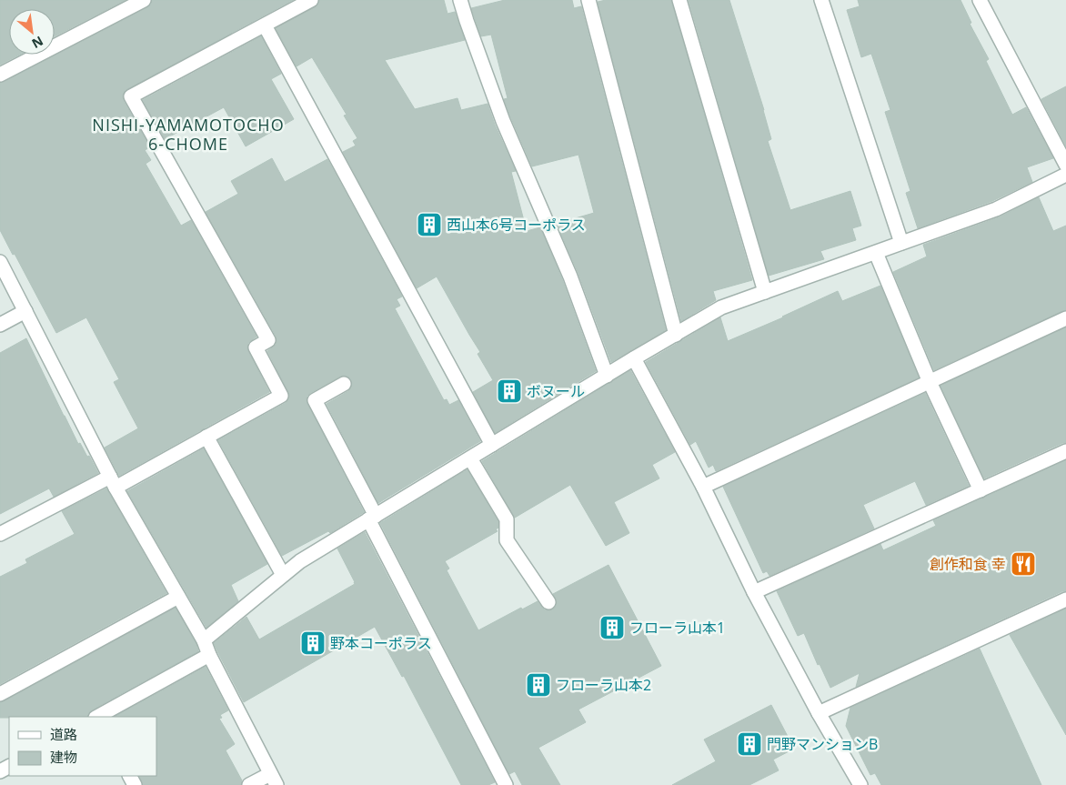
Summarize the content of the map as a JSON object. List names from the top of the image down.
{
  "districts": ["NISHI-YAMAMOTOCHO 6-CHOME"],
  "places": {
    "building": [
      "西山本6号コーポラス",
      "ボヌール",
      "フローラ山本1",
      "野本コーポラス",
      "フローラ山本2",
      "門野マンションB"
    ],
    "restaurant": ["創作和食 幸"]
  },
  "legend": ["道路", "建物"],
  "north": "bottom right"
}
